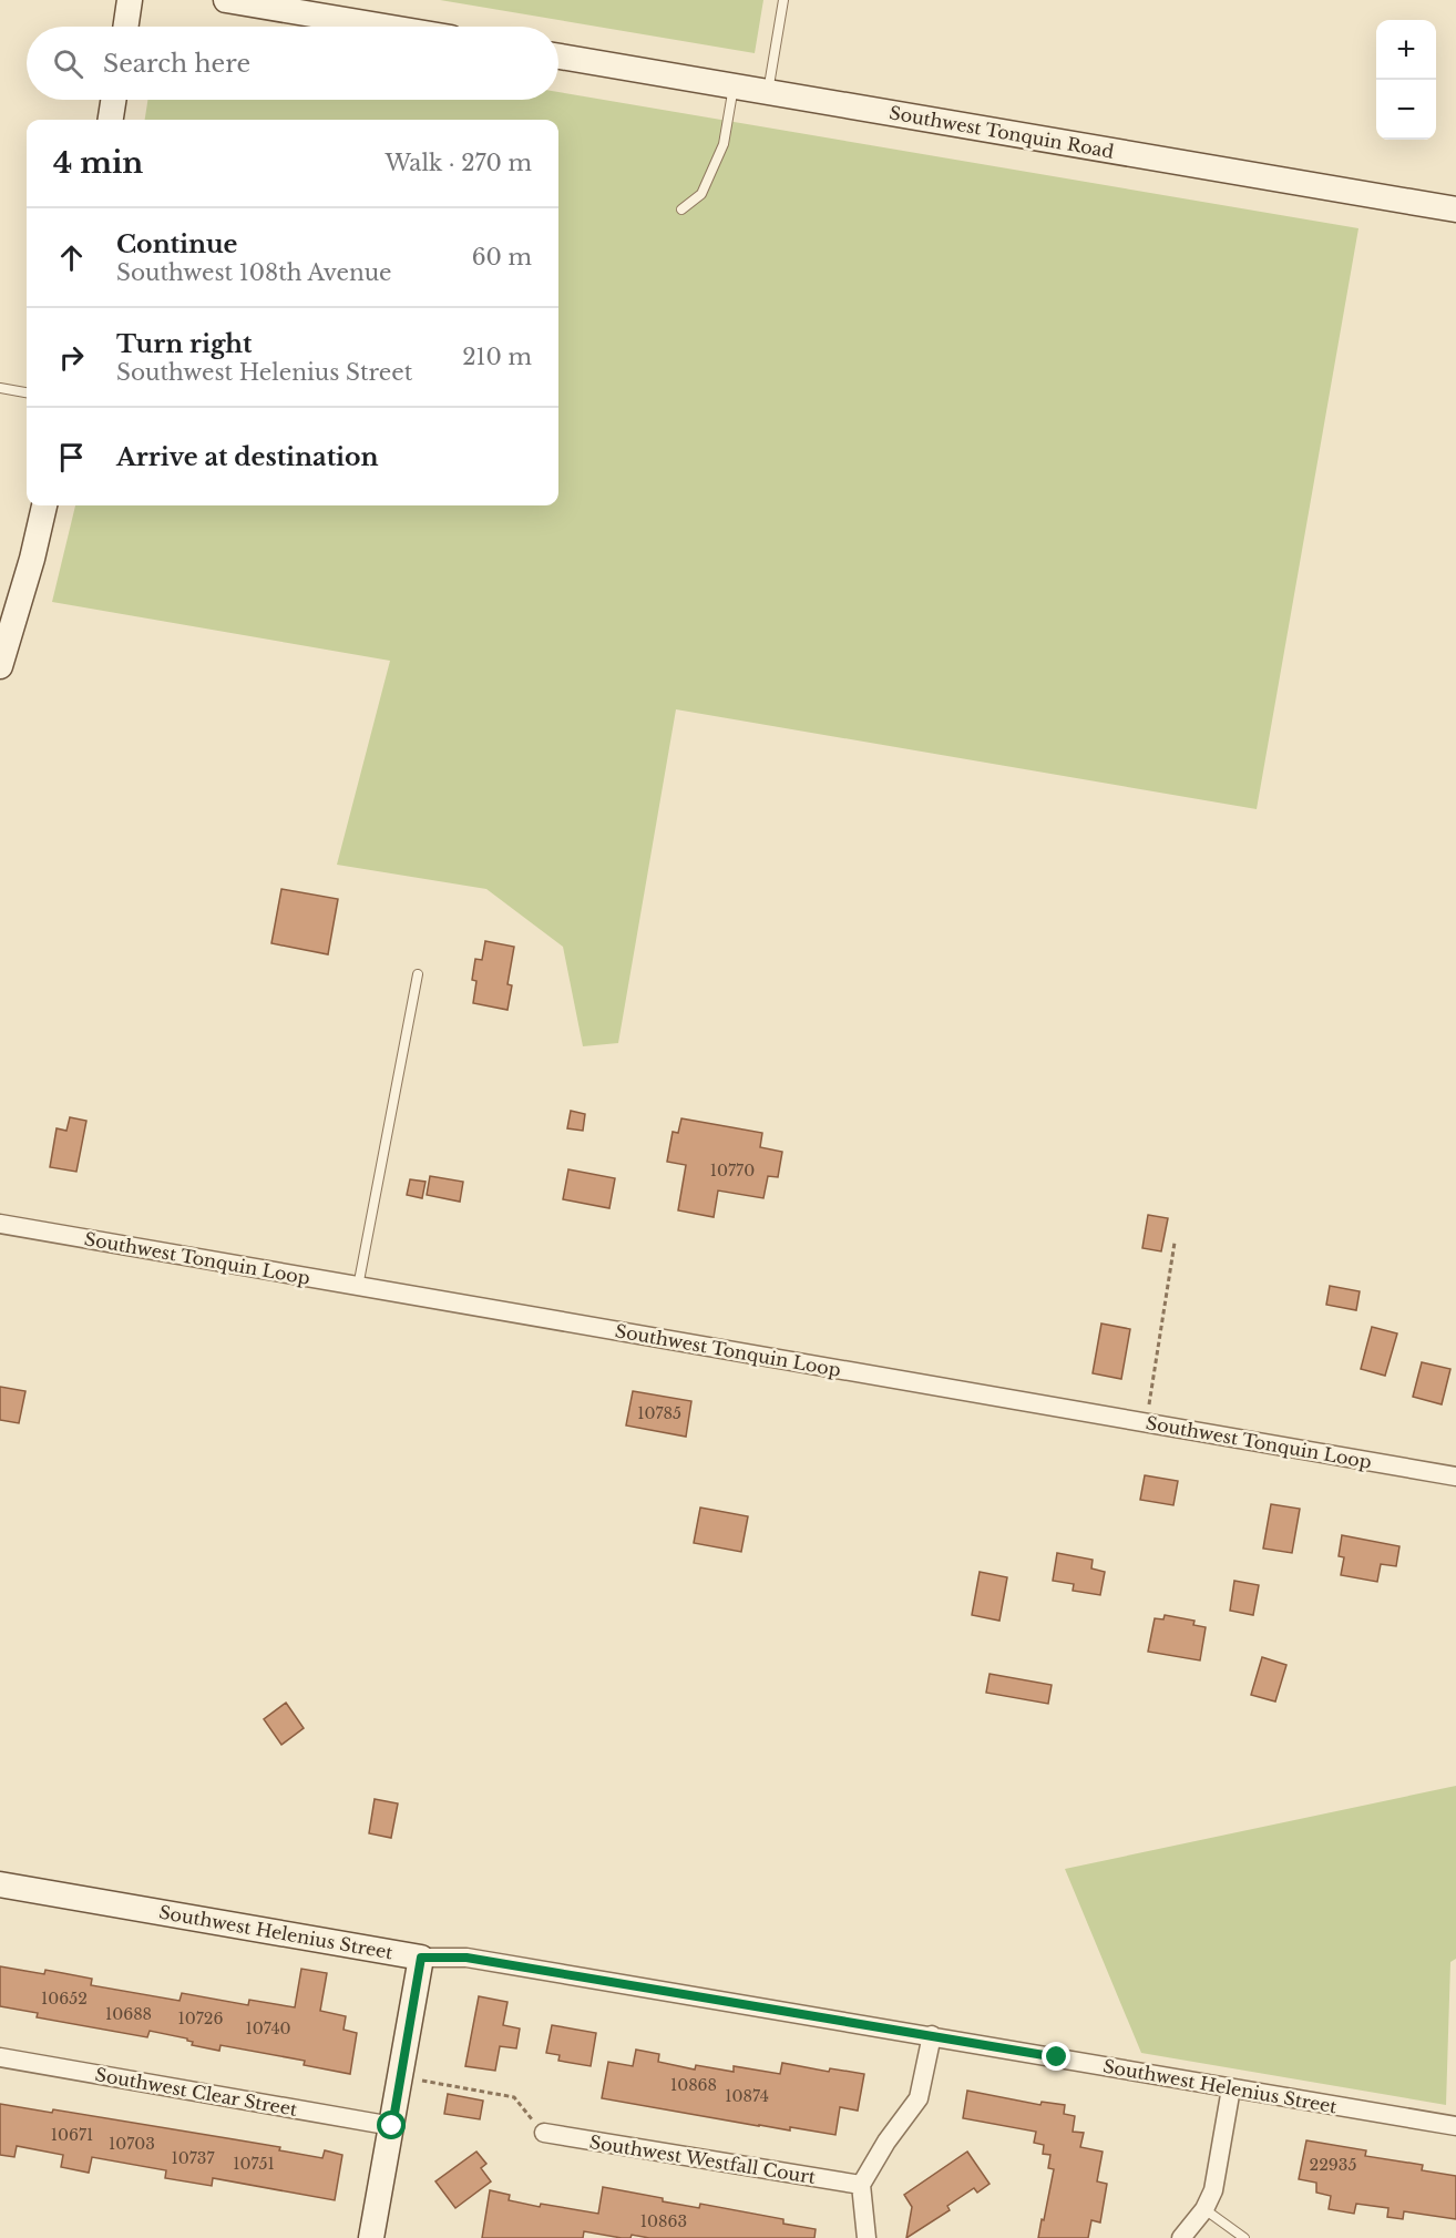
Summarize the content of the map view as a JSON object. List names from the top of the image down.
{
  "streets": {
    "street": [
      "Southwest Tonquin Road",
      "Southwest Tonquin Loop",
      "Southwest Helenius Street",
      "Southwest Clear Street",
      "Southwest Westfall Court"
    ]
  },
  "house_numbers": [
    "10770",
    "10785",
    "10652",
    "10688",
    "10726",
    "10740",
    "10868",
    "10874",
    "10671",
    "10703",
    "10737",
    "10751",
    "22935",
    "10863"
  ],
  "page": {
    "map_buttons": ["+", "−"],
    "search": "Search here",
    "heading": ["4 min", "Walk · 270 m"],
    "list": [
      ["Continue", "Southwest 108th Avenue", "60 m"],
      ["Turn right", "Southwest Helenius Street", "210 m"],
      "Arrive at destination"
    ]
  }
}
